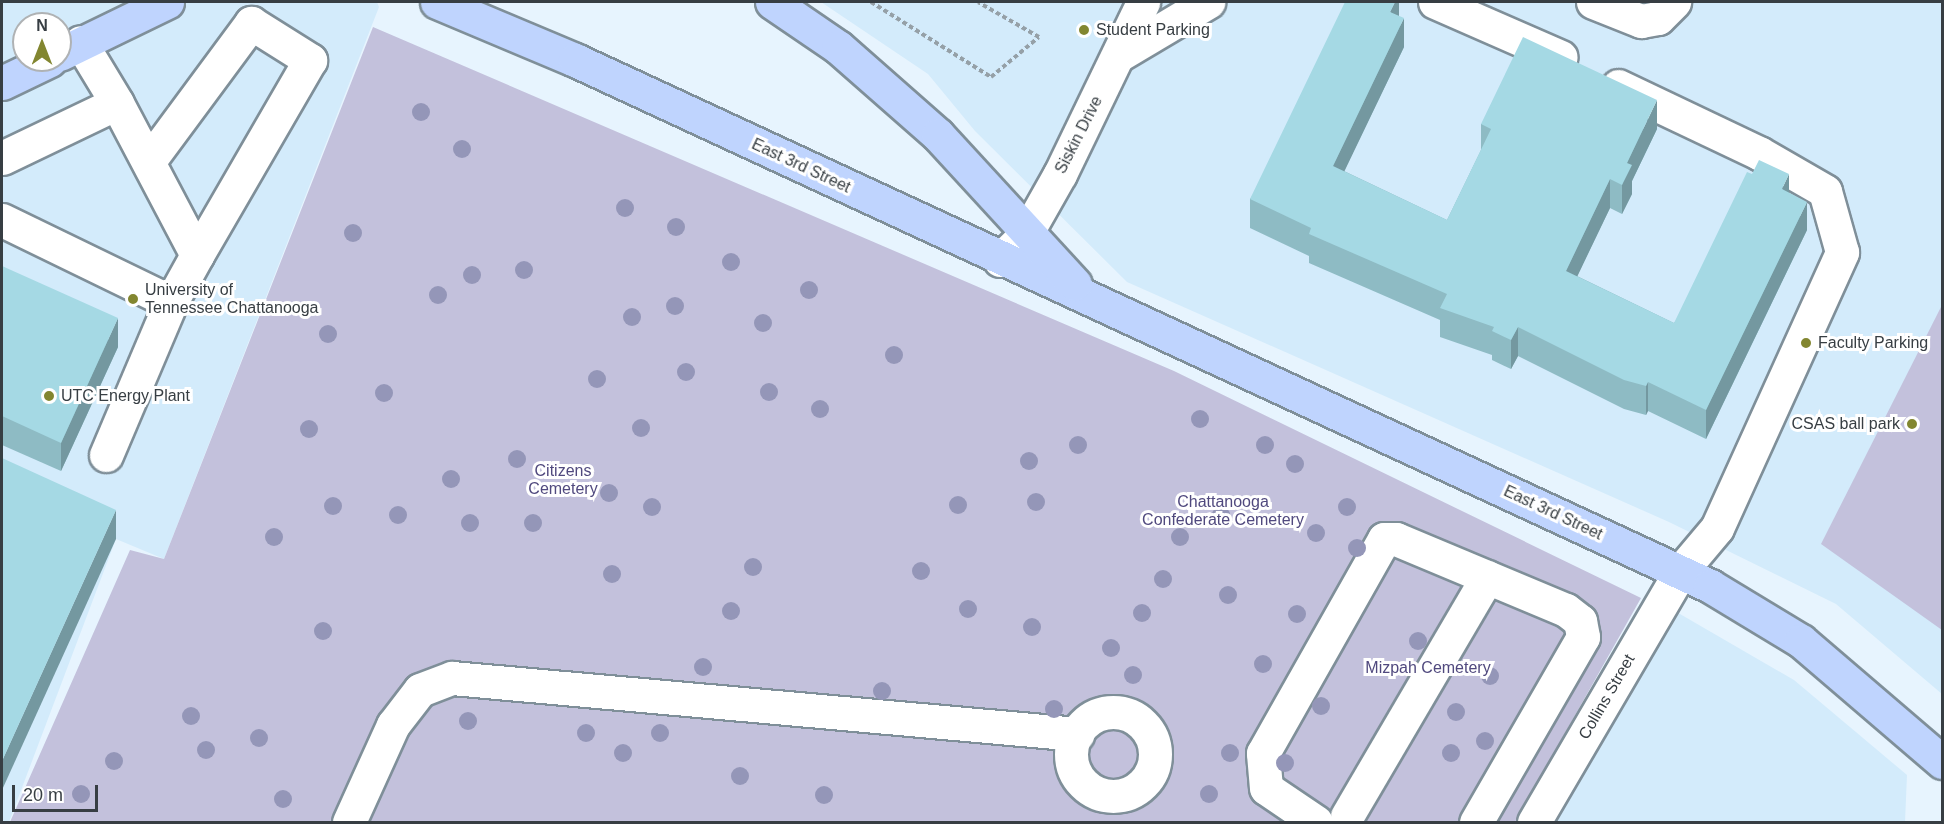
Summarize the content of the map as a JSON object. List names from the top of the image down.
{
  "streets": {
    "main road": ["East 3rd Street"],
    "street": ["Siskin Drive", "Collins Street"]
  },
  "crossings": [
    ["Siskin Drive", "East 3rd Street"],
    ["East 3rd Street", "Collins Street"]
  ],
  "parks": ["Citizens Cemetery", "Chattanooga Confederate Cemetery", "Mizpah Cemetery"],
  "places": [
    "Student Parking",
    "University of Tennessee Chattanooga",
    "Faculty Parking",
    "UTC Energy Plant",
    "CSAS ball park"
  ],
  "scale_bar": "20 m",
  "north": "top"
}
